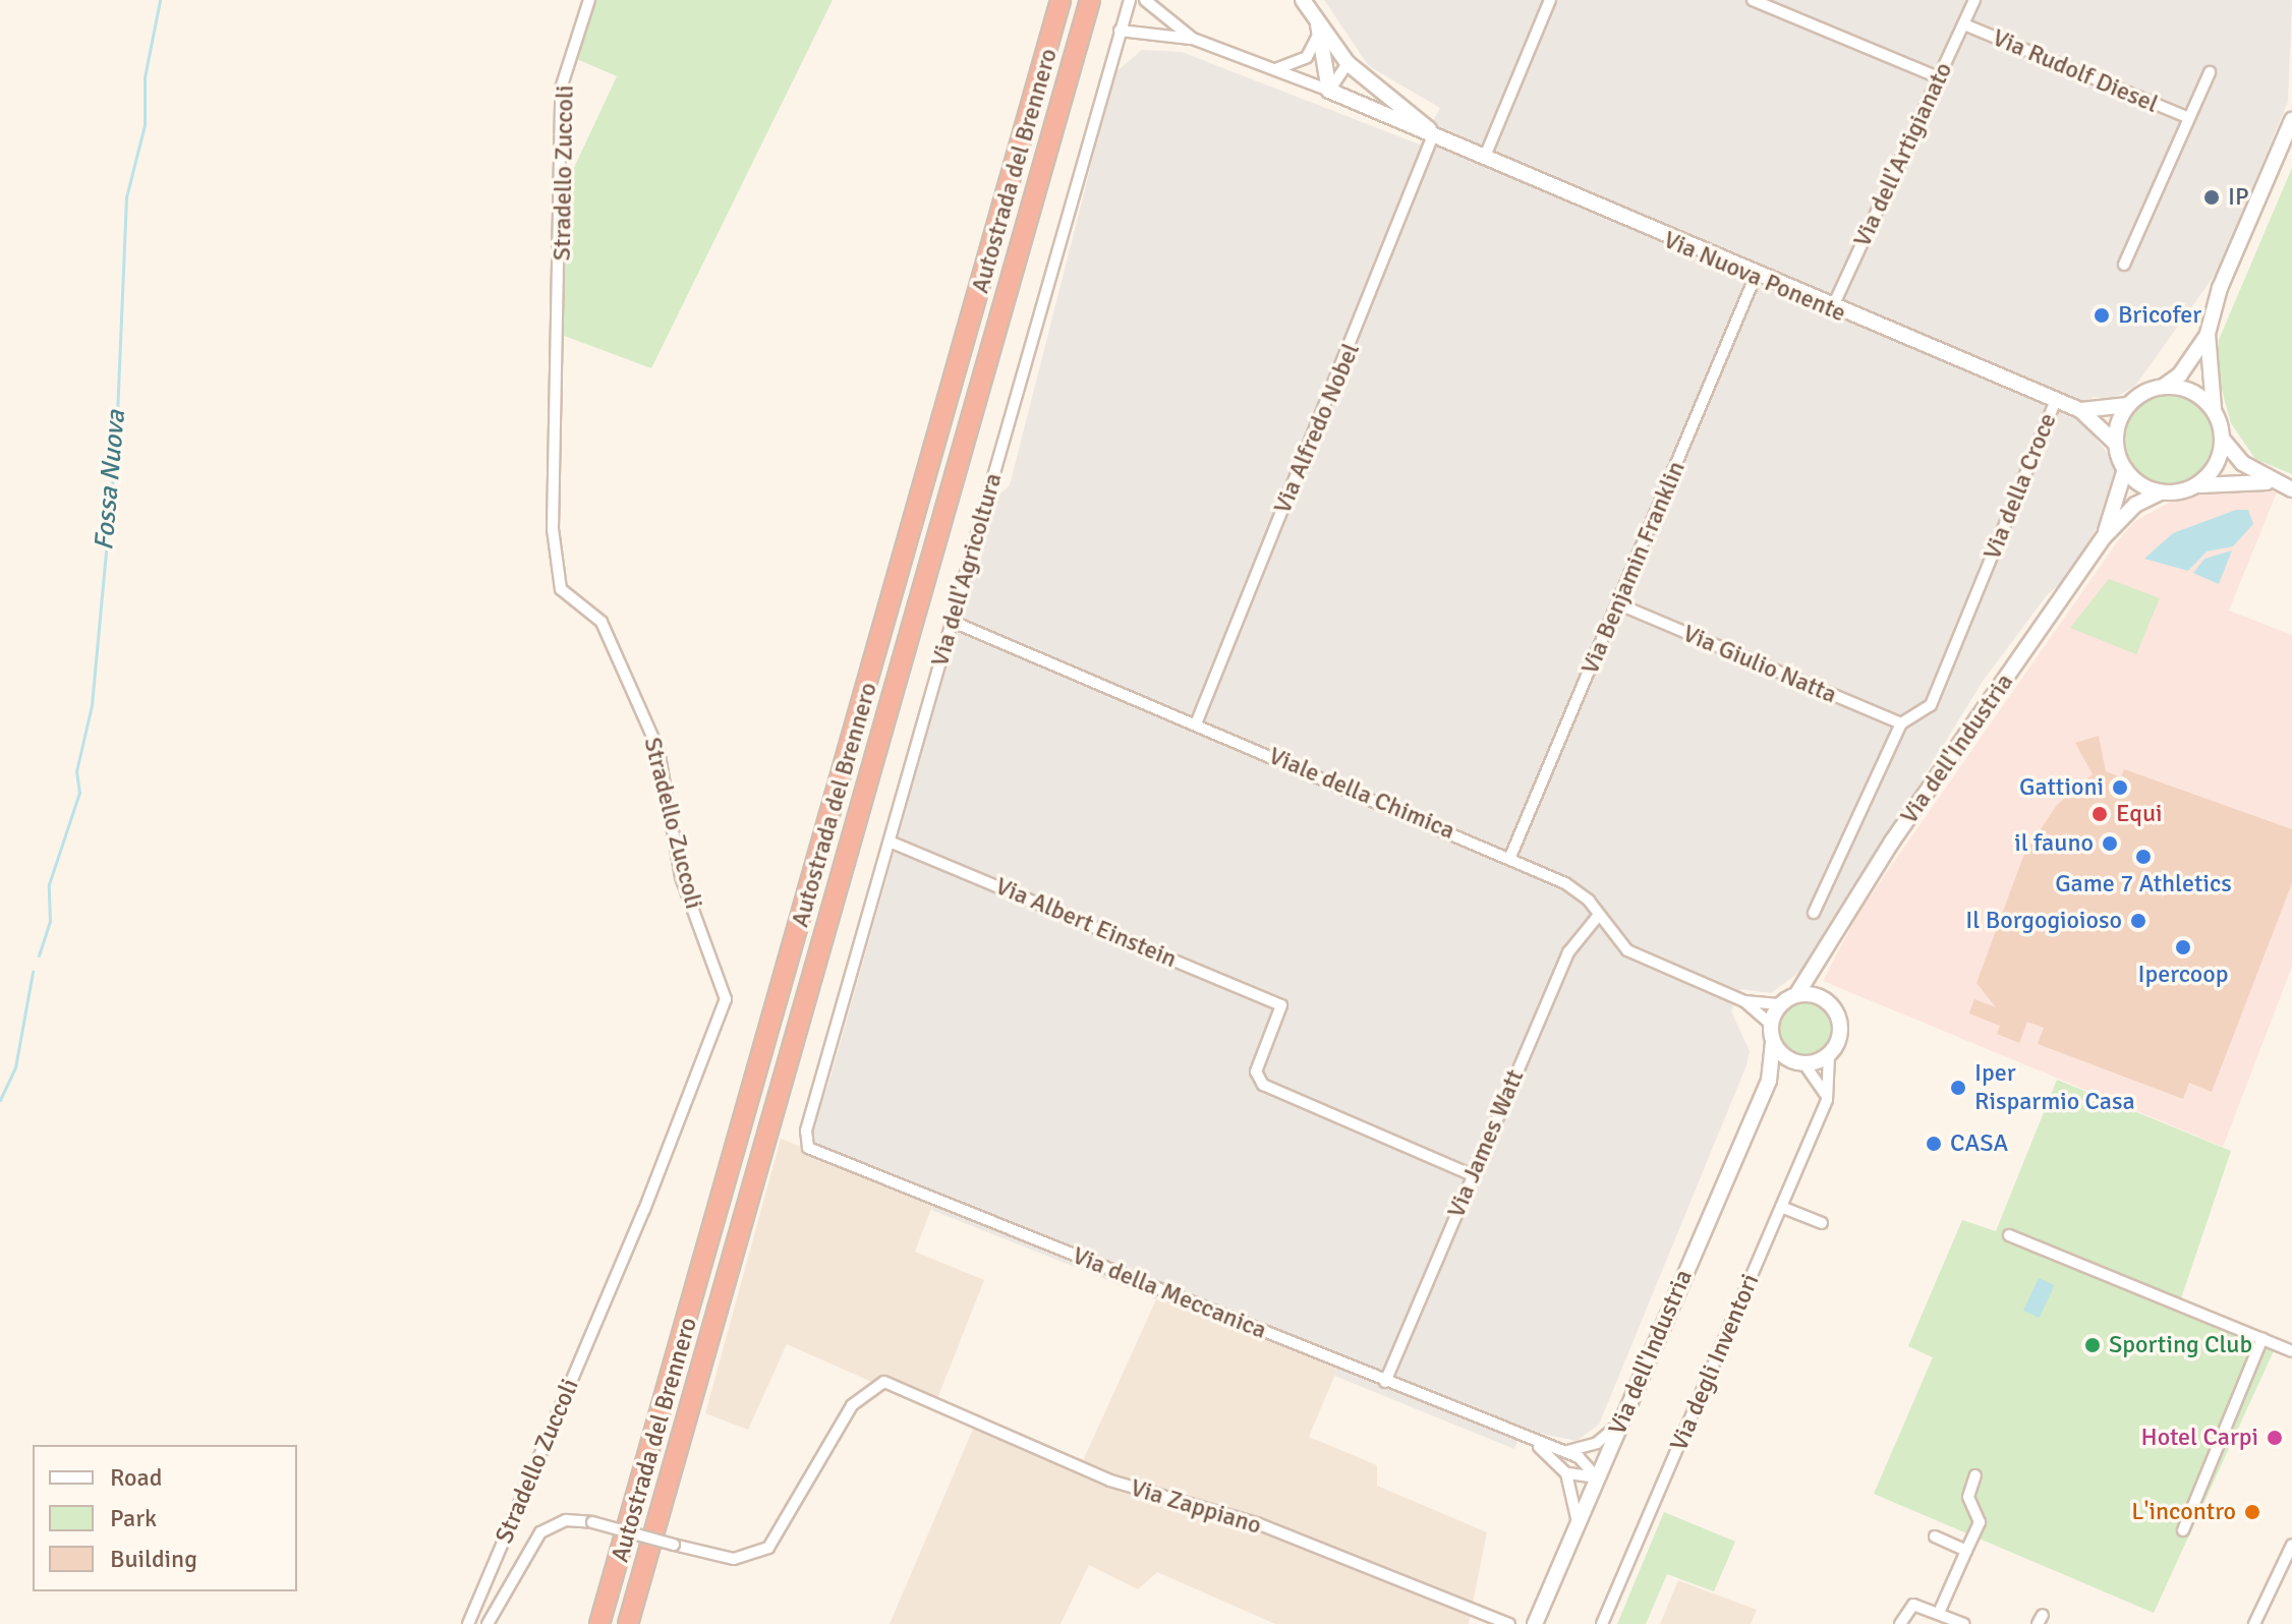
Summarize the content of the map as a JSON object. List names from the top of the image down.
{
  "streets": {
    "highway": ["Autostrada del Brennero"],
    "street": [
      "Via Rudolf Diesel",
      "Via dell'Artigianato",
      "Stradello Zuccoli",
      "Via Nuova Ponente",
      "Via Alfredo Nobel",
      "Via della Croce",
      "Via Benjamin Franklin",
      "Via dell'Agricoltura",
      "Via Giulio Natta",
      "Via dell'Industria",
      "Viale della Chimica",
      "Via Albert Einstein",
      "Via James Watt",
      "Via della Meccanica",
      "Via degli Inventori",
      "Via Zappiano"
    ]
  },
  "crossings": [
    ["Via Rudolf Diesel", "Via dell'Artigianato"],
    ["Via dell'Artigianato", "Via Nuova Ponente"],
    ["Via Nuova Ponente", "Via Alfredo Nobel"],
    ["Via Nuova Ponente", "Via della Croce"],
    ["Via Nuova Ponente", "Via Benjamin Franklin"],
    ["Via Nuova Ponente", "Via dell'Industria"],
    ["Via Alfredo Nobel", "Viale della Chimica"],
    ["Via della Croce", "Via Giulio Natta"],
    ["Via Benjamin Franklin", "Via Giulio Natta"],
    ["Via Benjamin Franklin", "Viale della Chimica"],
    ["Via dell'Agricoltura", "Viale della Chimica"],
    ["Via dell'Agricoltura", "Via Albert Einstein"],
    ["Via dell'Agricoltura", "Via della Meccanica"],
    ["Via dell'Industria", "Viale della Chimica"],
    ["Via dell'Industria", "Via della Meccanica"],
    ["Via dell'Industria", "Via degli Inventori"],
    ["Viale della Chimica", "Via James Watt"],
    ["Viale della Chimica", "Via degli Inventori"],
    ["Via Albert Einstein", "Via James Watt"],
    ["Via James Watt", "Via della Meccanica"]
  ],
  "water": ["Fossa Nuova"],
  "places": [
    "IP",
    "Bricofer",
    "Gattioni",
    "Equi",
    "il fauno",
    "Game 7 Athletics",
    "Il Borgogioioso",
    "Ipercoop",
    "Iper Risparmio Casa",
    "CASA",
    "Sporting Club",
    "Hotel Carpi",
    "L'incontro"
  ],
  "legend": ["Road", "Park", "Building"]
}
